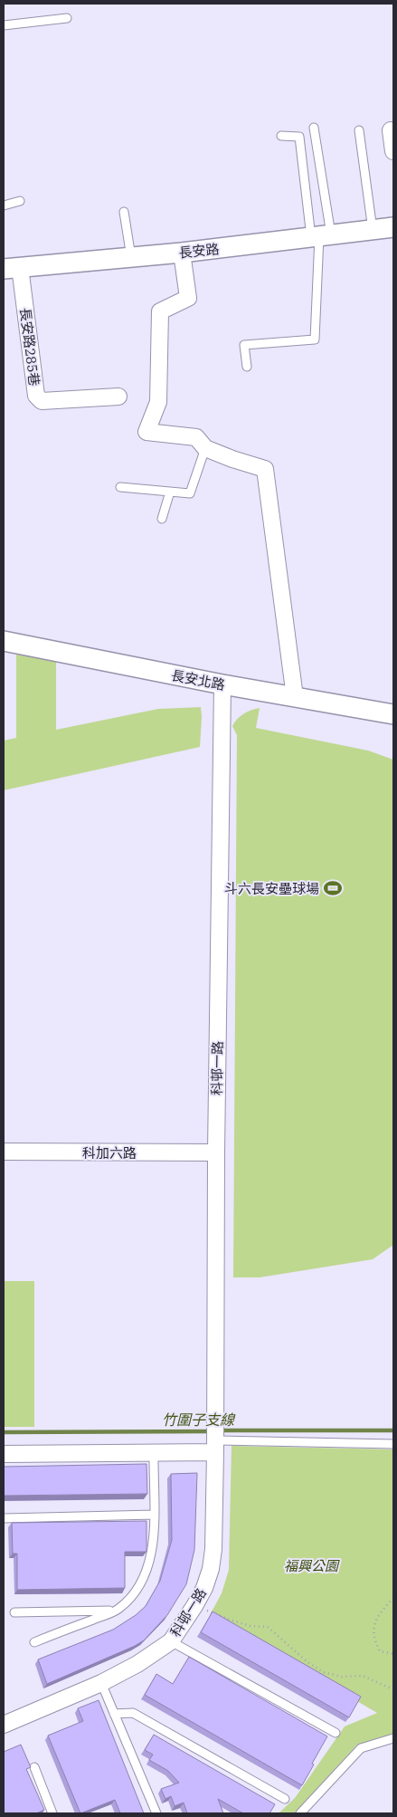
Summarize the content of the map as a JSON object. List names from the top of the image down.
{
  "streets": {
    "street": [
      "長安路",
      "長安路285巷",
      "長安北路",
      "科邨一路",
      "科加六路"
    ]
  },
  "crossings": [
    ["長安路", "長安路285巷"],
    ["長安北路", "科邨一路"],
    ["科邨一路", "科加六路"]
  ],
  "water": ["竹圍子支線"],
  "parks": ["福興公園"],
  "places": {
    "sports": ["斗六長安壘球場"]
  }
}
